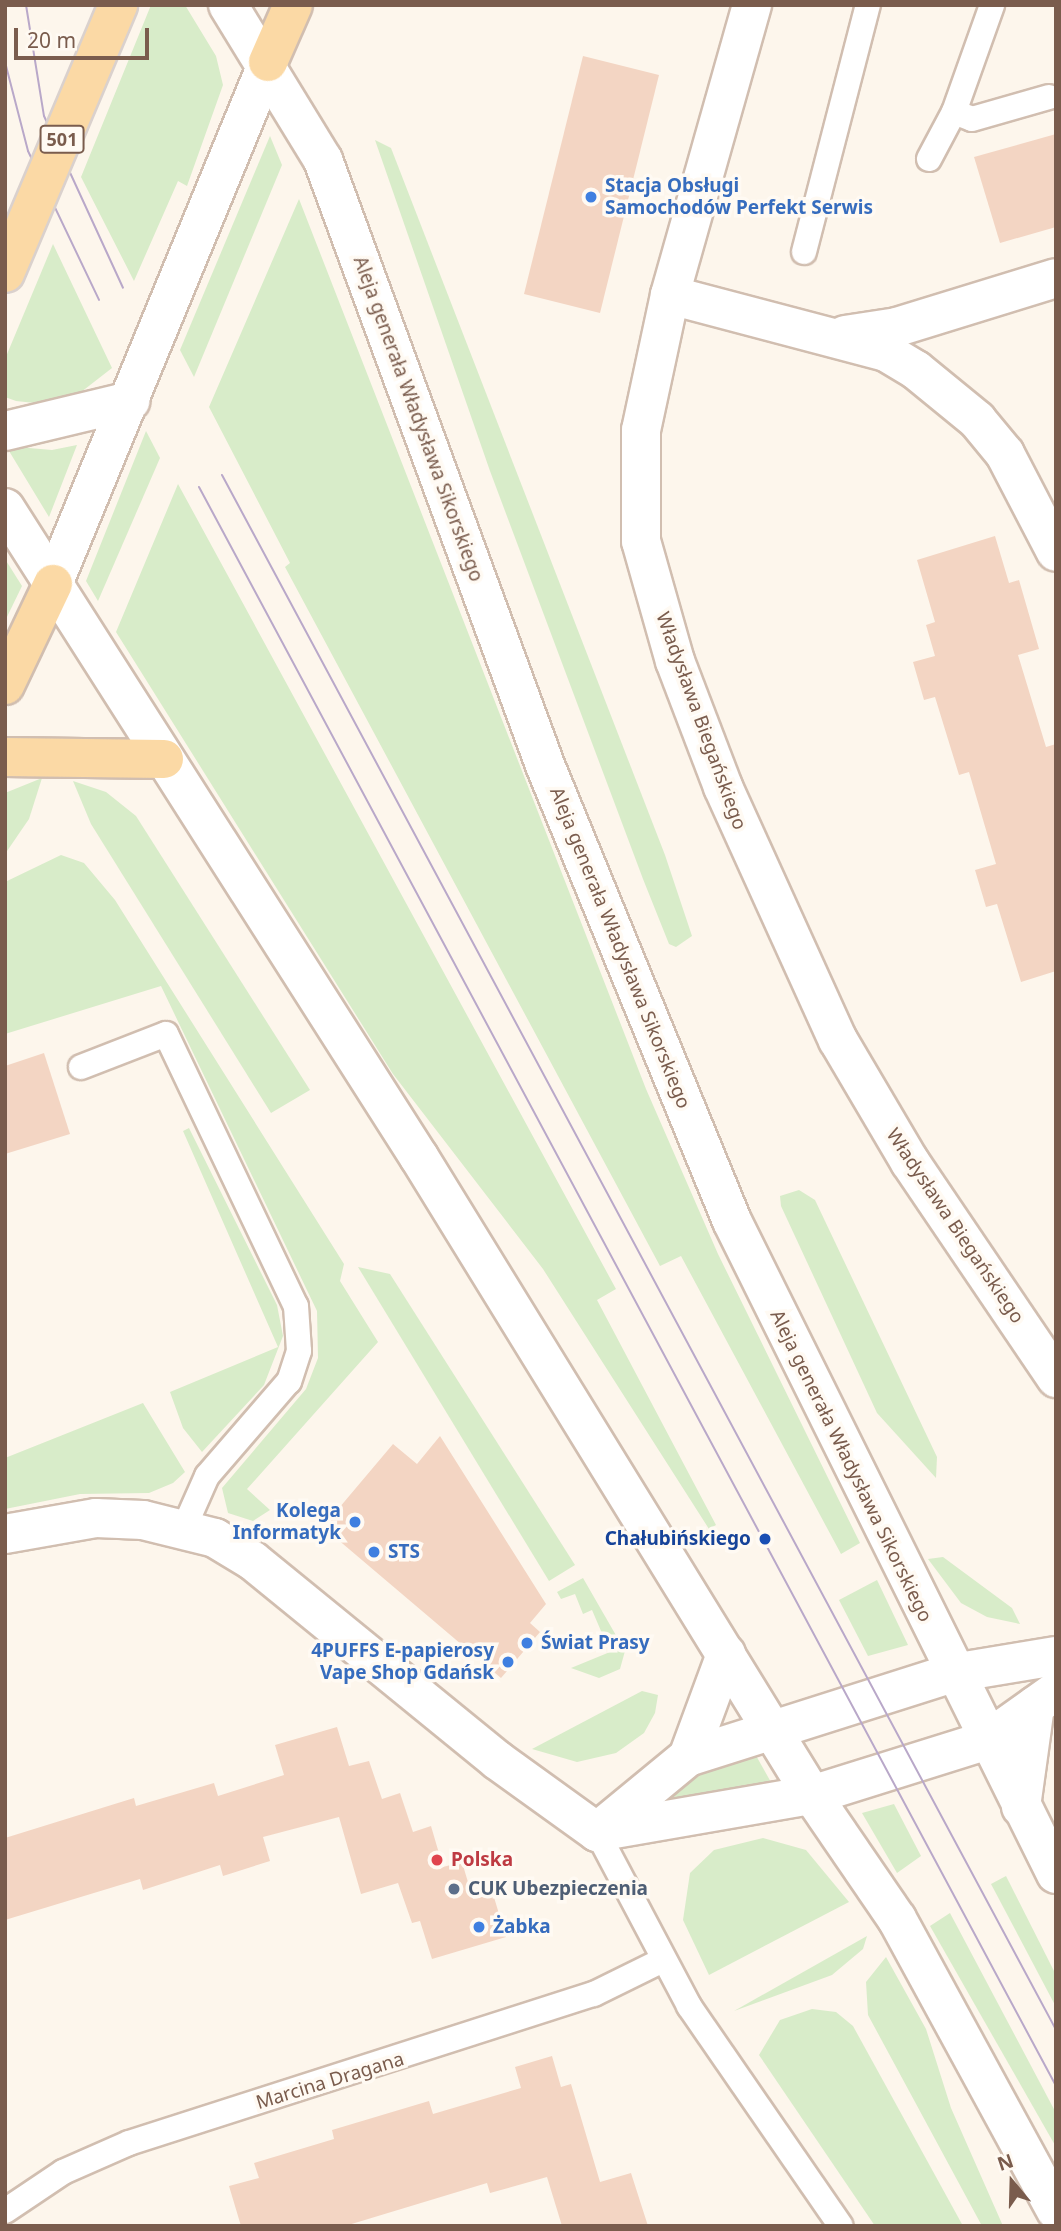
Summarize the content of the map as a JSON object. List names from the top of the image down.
{
  "streets": {
    "main road": ["501"],
    "street": ["Aleja generała Władysława Sikorskiego", "Władysława Biegańskiego"],
    "lane": ["Marcina Dragana"]
  },
  "places": [
    "Stacja Obsługi Samochodów Perfekt Serwis",
    "Kolega Informatyk",
    "Chałubińskiego",
    "STS",
    "Świat Prasy",
    "4PUFFS E-papierosy Vape Shop Gdańsk",
    "Polska",
    "CUK Ubezpieczenia",
    "Żabka"
  ],
  "scale_bar": "20 m",
  "north": "top"
}
